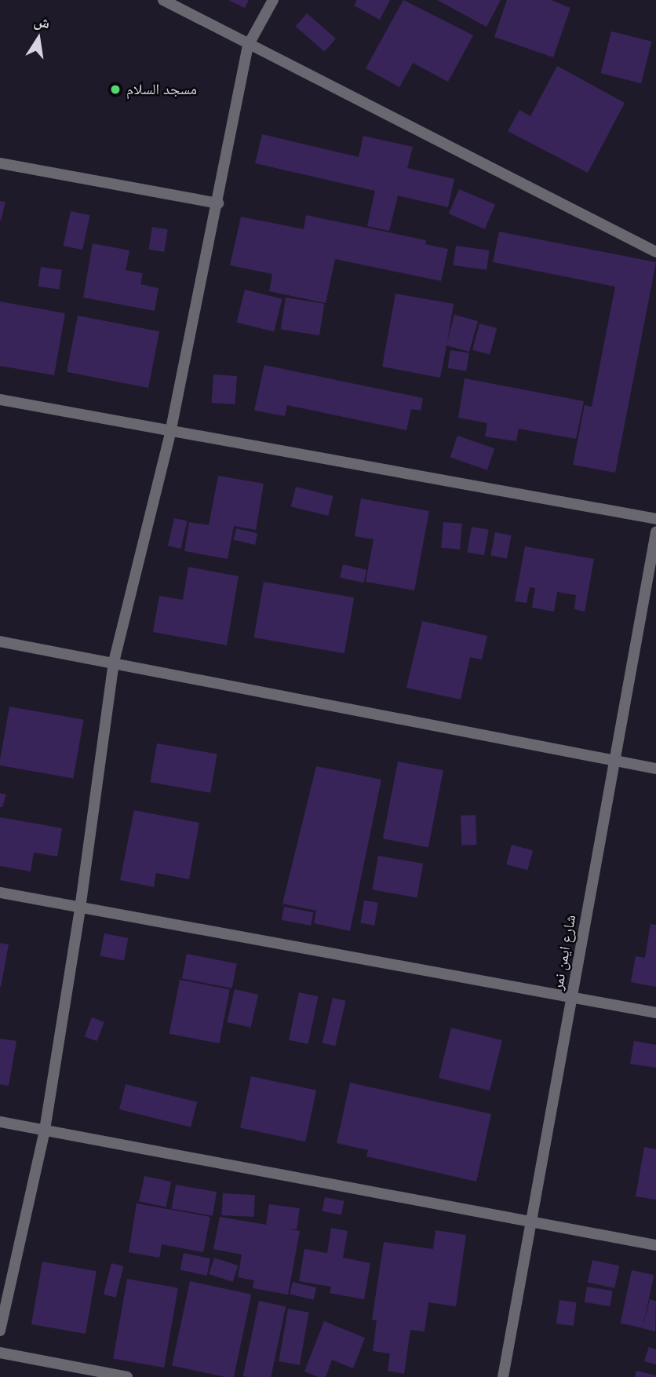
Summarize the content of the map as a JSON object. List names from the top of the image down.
{
  "streets": {
    "street": ["شارع ايمن نمر"]
  },
  "places": ["مسجد السلام"],
  "north": "top"
}
